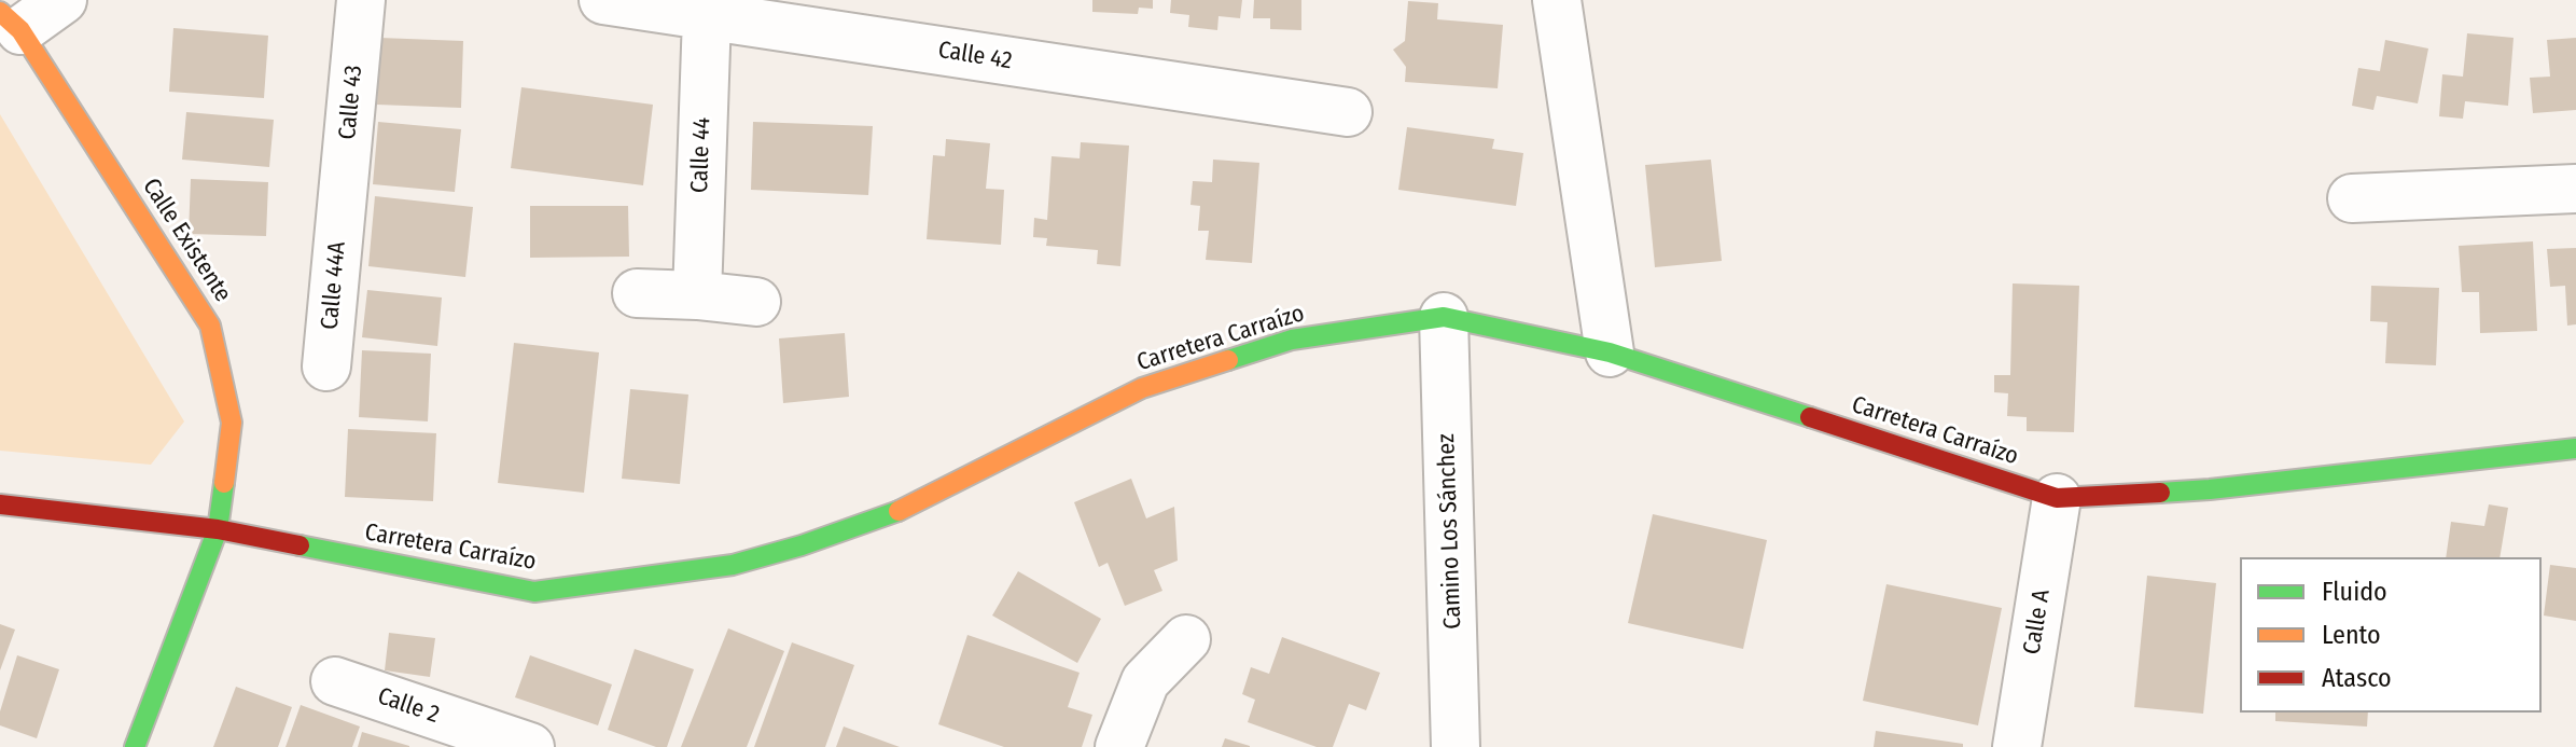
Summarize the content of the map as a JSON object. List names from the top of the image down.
{
  "streets": {
    "street": [
      "Calle 42",
      "Calle 43",
      "Calle 44",
      "Calle Existente",
      "Calle 44A",
      "Carretera Carraízo",
      "Camino Los Sánchez",
      "Calle A",
      "Calle 2"
    ]
  },
  "crossings": [
    ["Calle 42", "Calle 44"],
    ["Calle 43", "Calle 44A"],
    ["Calle Existente", "Carretera Carraízo"],
    ["Carretera Carraízo", "Camino Los Sánchez"],
    ["Carretera Carraízo", "Calle A"]
  ],
  "legend": ["Fluido", "Lento", "Atasco"]
}
